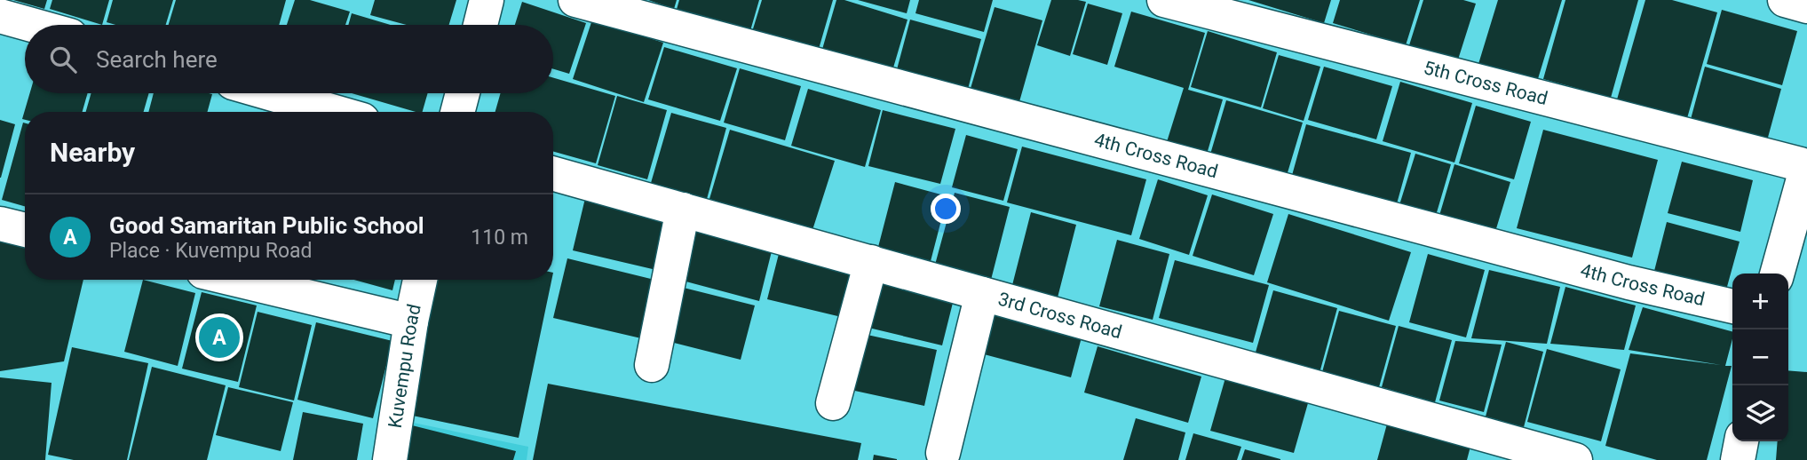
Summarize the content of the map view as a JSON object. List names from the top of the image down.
{
  "streets": {
    "street": [
      "5th Cross Road",
      "4th Cross Road",
      "3rd Cross Road",
      "Kuvempu Road"
    ]
  },
  "page": {
    "search": "Search here",
    "heading": "Nearby",
    "list": [
      {
        "mark": "A",
        "name": "Good Samaritan Public School",
        "note": "Place · Kuvempu Road",
        "value": "110 m"
      }
    ],
    "map_buttons": ["+", "−"],
    "pins": "A"
  }
}
